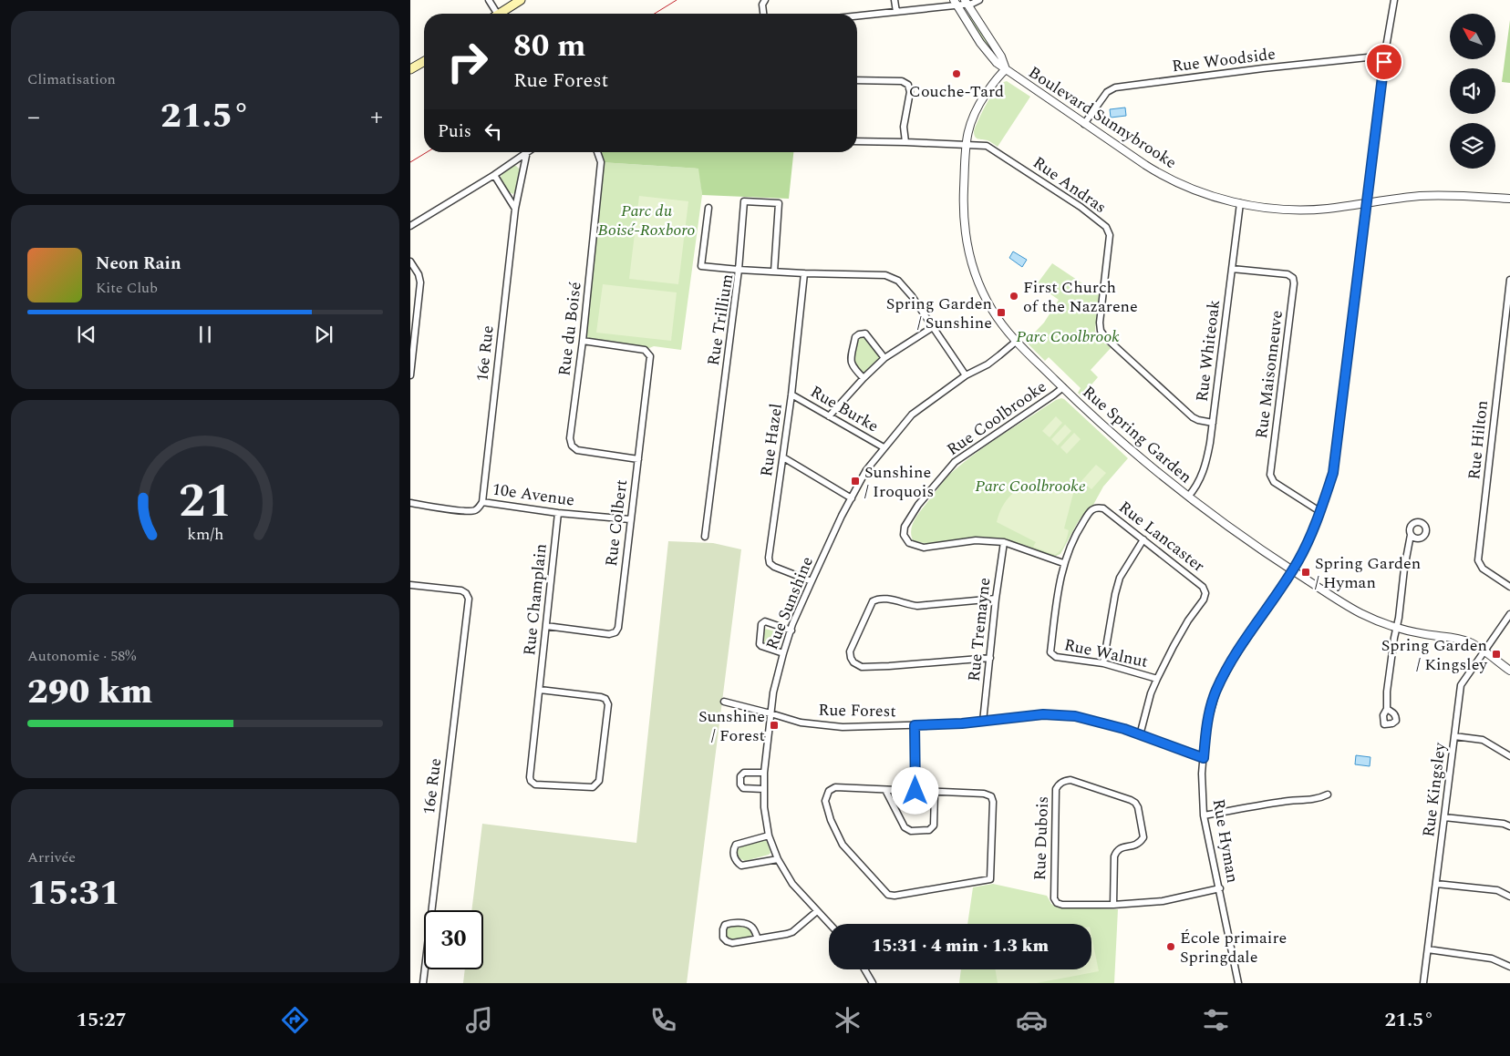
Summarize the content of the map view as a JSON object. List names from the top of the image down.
{
  "streets": {
    "street": [
      "Rue Woodside",
      "Boulevard Sunnybrooke",
      "Rue Andras",
      "Rue Trillium",
      "Rue du Boisé",
      "Rue Whiteoak",
      "16e Rue",
      "Rue Maisonneuve",
      "Rue Burke",
      "Rue Coolbrooke",
      "Rue Spring Garden",
      "Rue Hazel",
      "Rue Hilton",
      "10e Avenue",
      "Rue Colbert",
      "Rue Lancaster",
      "Rue Champlain",
      "Rue Sunshine",
      "Rue Tremayne",
      "Rue Walnut",
      "Rue Forest",
      "Rue Kingsley",
      "Rue Dubois",
      "Rue Hyman"
    ]
  },
  "crossings": [
    ["Rue Woodside", "Boulevard Sunnybrooke"],
    ["Rue Woodside", "Rue Hyman"],
    ["Boulevard Sunnybrooke", "Rue Whiteoak"],
    ["Boulevard Sunnybrooke", "Rue Spring Garden"],
    ["Boulevard Sunnybrooke", "Rue Hyman"],
    ["Rue Andras", "Rue Whiteoak"],
    ["Rue Andras", "Rue Spring Garden"],
    ["Rue Trillium", "Rue Hazel"],
    ["Rue Trillium", "Rue Sunshine"],
    ["Rue du Boisé", "Rue Colbert"],
    ["Rue Whiteoak", "Rue Maisonneuve"],
    ["Rue Whiteoak", "Rue Spring Garden"],
    ["16e Rue", "10e Avenue"],
    ["Rue Maisonneuve", "Rue Hyman"],
    ["Rue Burke", "Rue Hazel"],
    ["Rue Burke", "Rue Sunshine"],
    ["Rue Coolbrooke", "Rue Spring Garden"],
    ["Rue Coolbrooke", "Rue Tremayne"],
    ["Rue Coolbrooke", "Rue Walnut"],
    ["Rue Spring Garden", "Rue Sunshine"],
    ["Rue Spring Garden", "Rue Kingsley"],
    ["Rue Spring Garden", "Rue Hyman"],
    ["Rue Hazel", "Rue Sunshine"],
    ["10e Avenue", "Rue Colbert"],
    ["10e Avenue", "Rue Champlain"],
    ["Rue Colbert", "Rue Champlain"],
    ["Rue Lancaster", "Rue Walnut"],
    ["Rue Lancaster", "Rue Forest"],
    ["Rue Sunshine", "Rue Forest"],
    ["Rue Tremayne", "Rue Forest"],
    ["Rue Forest", "Rue Hyman"],
    ["Rue Dubois", "Rue Hyman"]
  ],
  "parks": ["Parc du Boisé-Roxboro", "Parc Coolbrook", "Parc Coolbrooke"],
  "places": {
    "other": ["Couche-Tard", "First Church of the Nazarene", "École primaire Springdale"],
    "transit": [
      "Spring Garden / Sunshine",
      "Sunshine / Iroquois",
      "Spring Garden / Hyman",
      "Spring Garden / Kingsley",
      "Sunshine / Forest"
    ]
  },
  "north": "top left",
  "page": {
    "tile": [
      "Climatisation",
      ["Autonomie · 58%", "290 km"],
      ["Arrivée", "15:31"]
    ],
    "turn": ["80 m", "Rue Forest"],
    "heat": ["−", "21.5°", "+"],
    "then": "Puis",
    "song": ["Neon Rain", "Kite Club"],
    "limit": "30",
    "trip": "15:31 · 4 min · 1.3 km",
    "tabs": ["15:27", "21.5°"],
    "gauge": ["21", "km/h"]
  }
}
